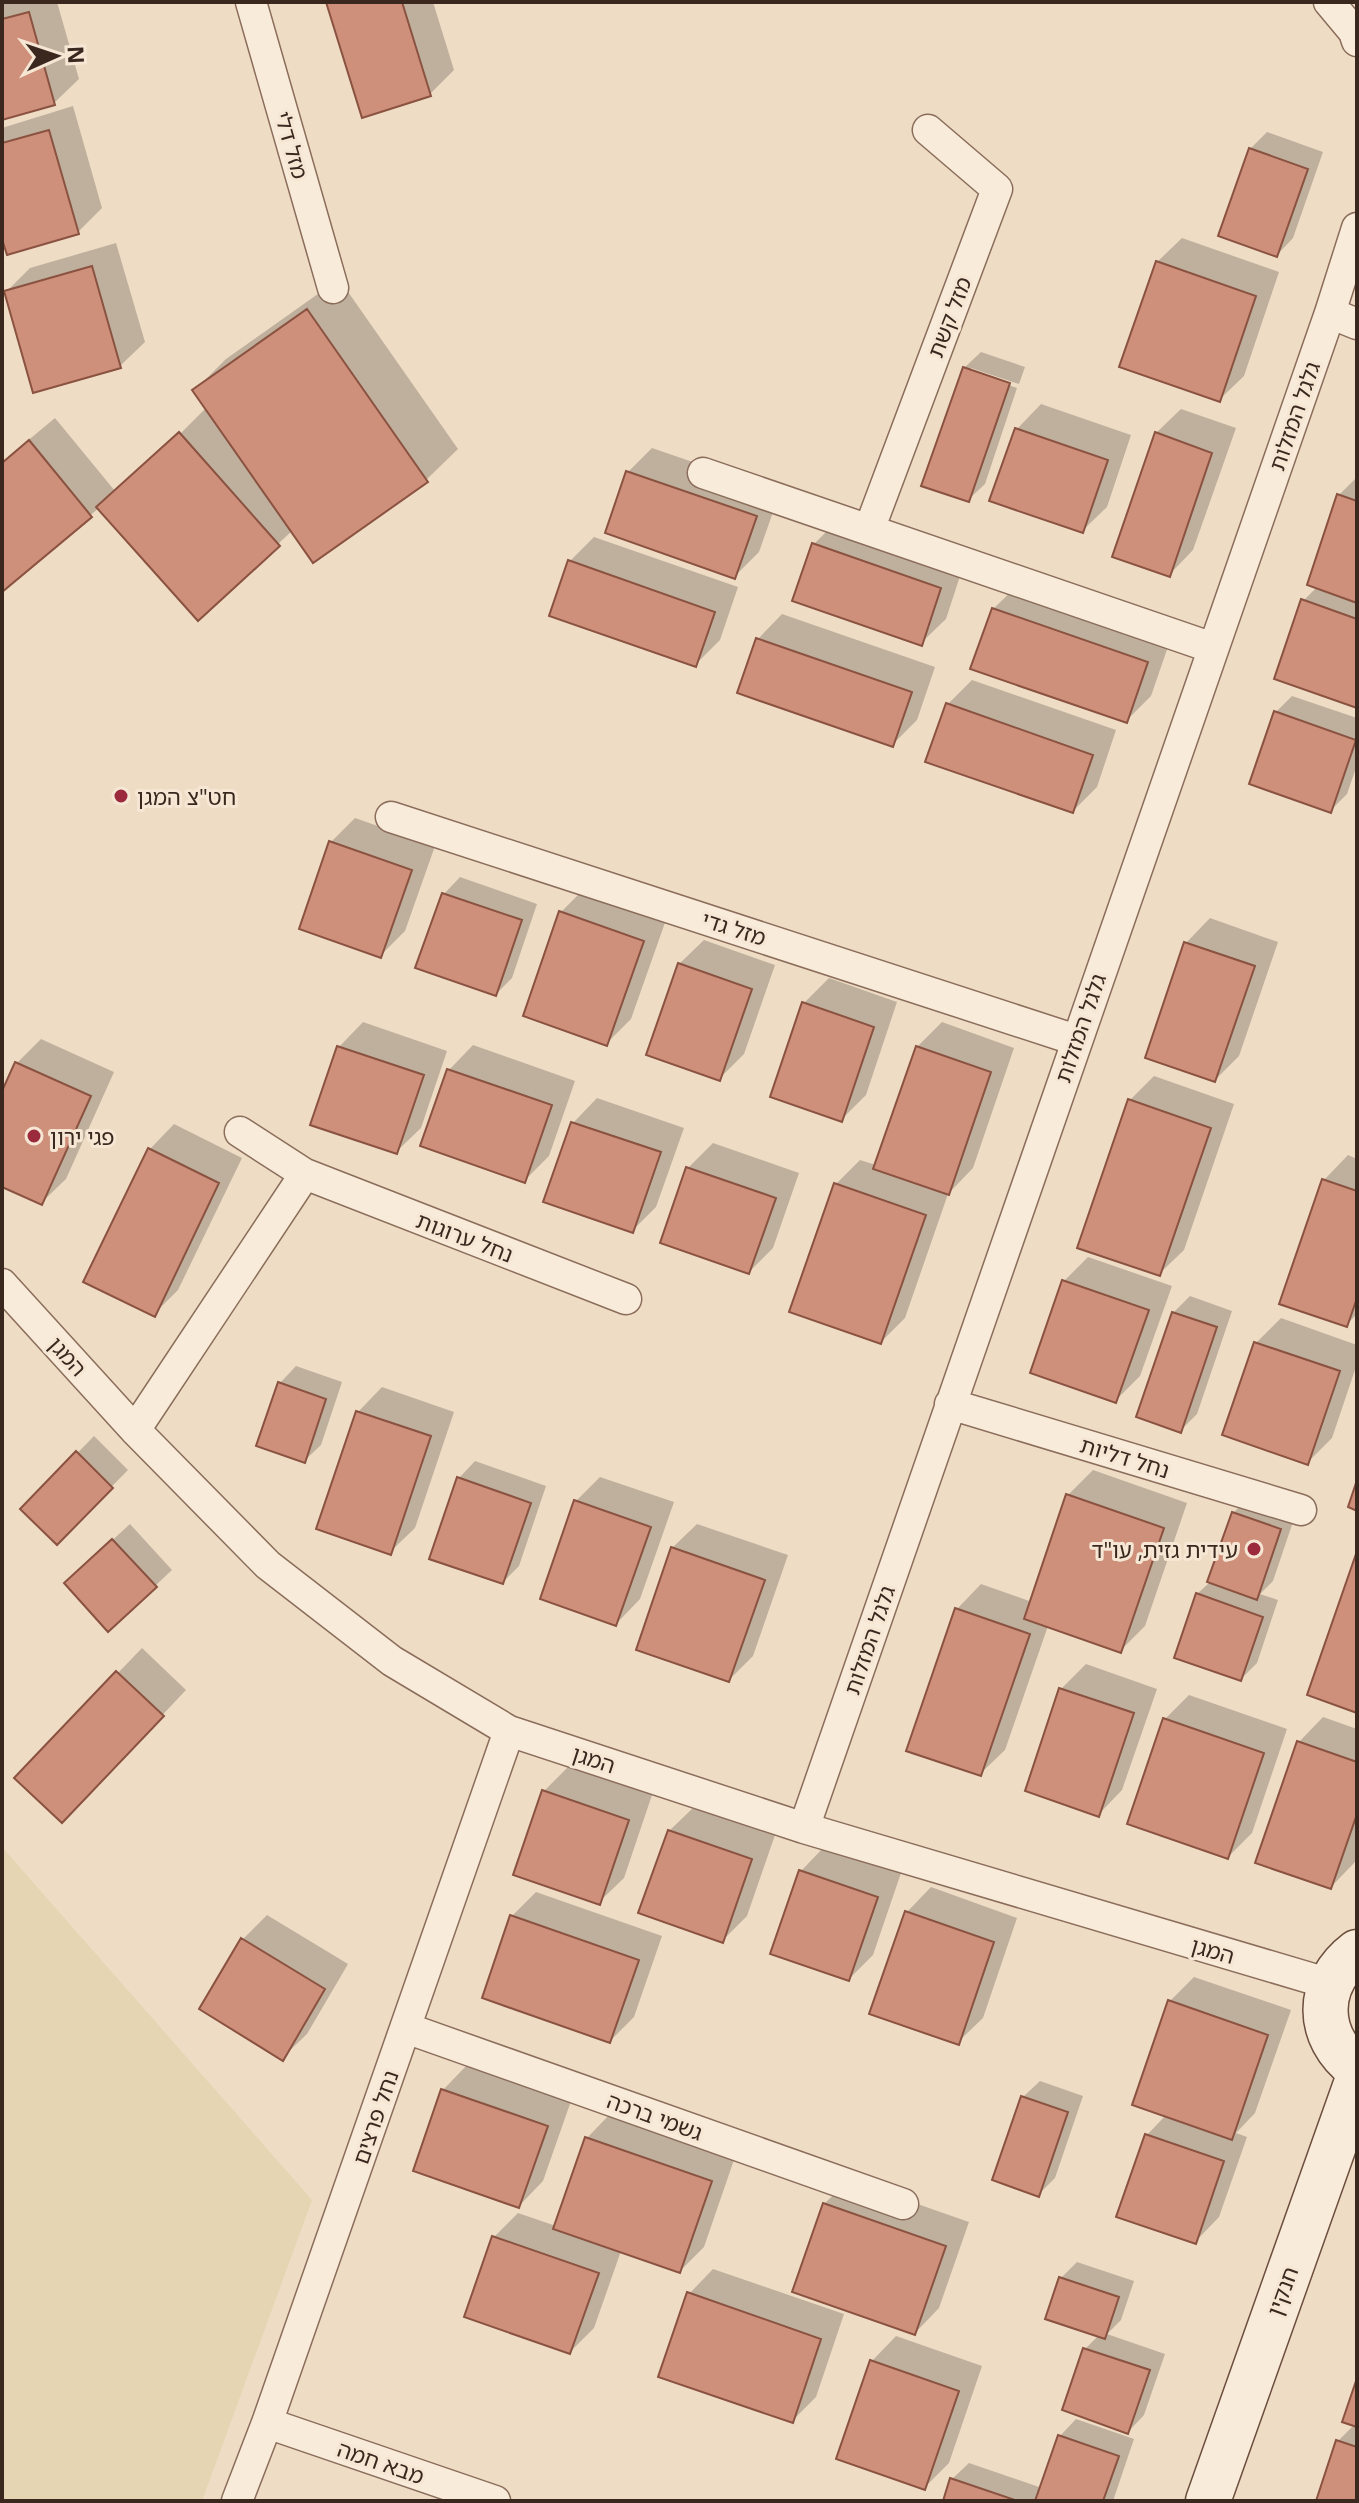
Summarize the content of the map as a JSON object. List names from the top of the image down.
{
  "streets": {
    "street": [
      "מזל דלי",
      "מזל קשת",
      "גלגל המזלות",
      "מזל גדי",
      "נחל ערוגות",
      "המגן",
      "נחל דליות",
      "גשמי ברכה",
      "נחל פרצים",
      "חנקין",
      "מבא חמה"
    ]
  },
  "crossings": [
    ["גלגל המזלות", "מזל גדי"],
    ["גלגל המזלות", "המגן"],
    ["גלגל המזלות", "נחל דליות"],
    ["המגן", "נחל פרצים"],
    ["גשמי ברכה", "נחל פרצים"],
    ["נחל פרצים", "מבא חמה"]
  ],
  "places": ["חט\"צ המגן", "פגי ירון", "עידית גזית, עו\"ד"],
  "north": "right"
}
